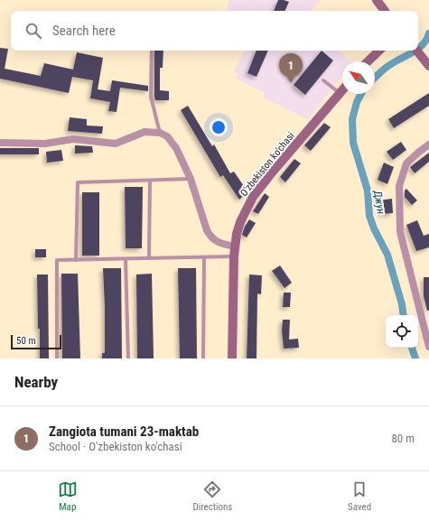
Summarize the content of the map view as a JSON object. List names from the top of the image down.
{
  "streets": {
    "main road": ["O'zbekiston ko'chasi"]
  },
  "water": ["Джун"],
  "scale_bar": "50 m",
  "north": "top left",
  "page": {
    "search": "Search here",
    "pins": "1",
    "scale": "50 m",
    "heading": "Nearby",
    "list": [
      {
        "mark": "1",
        "name": "Zangiota tumani 23-maktab",
        "note": "School · O'zbekiston ko'chasi",
        "value": "80 m"
      }
    ],
    "nav": ["Map", "Directions", "Saved"]
  }
}
